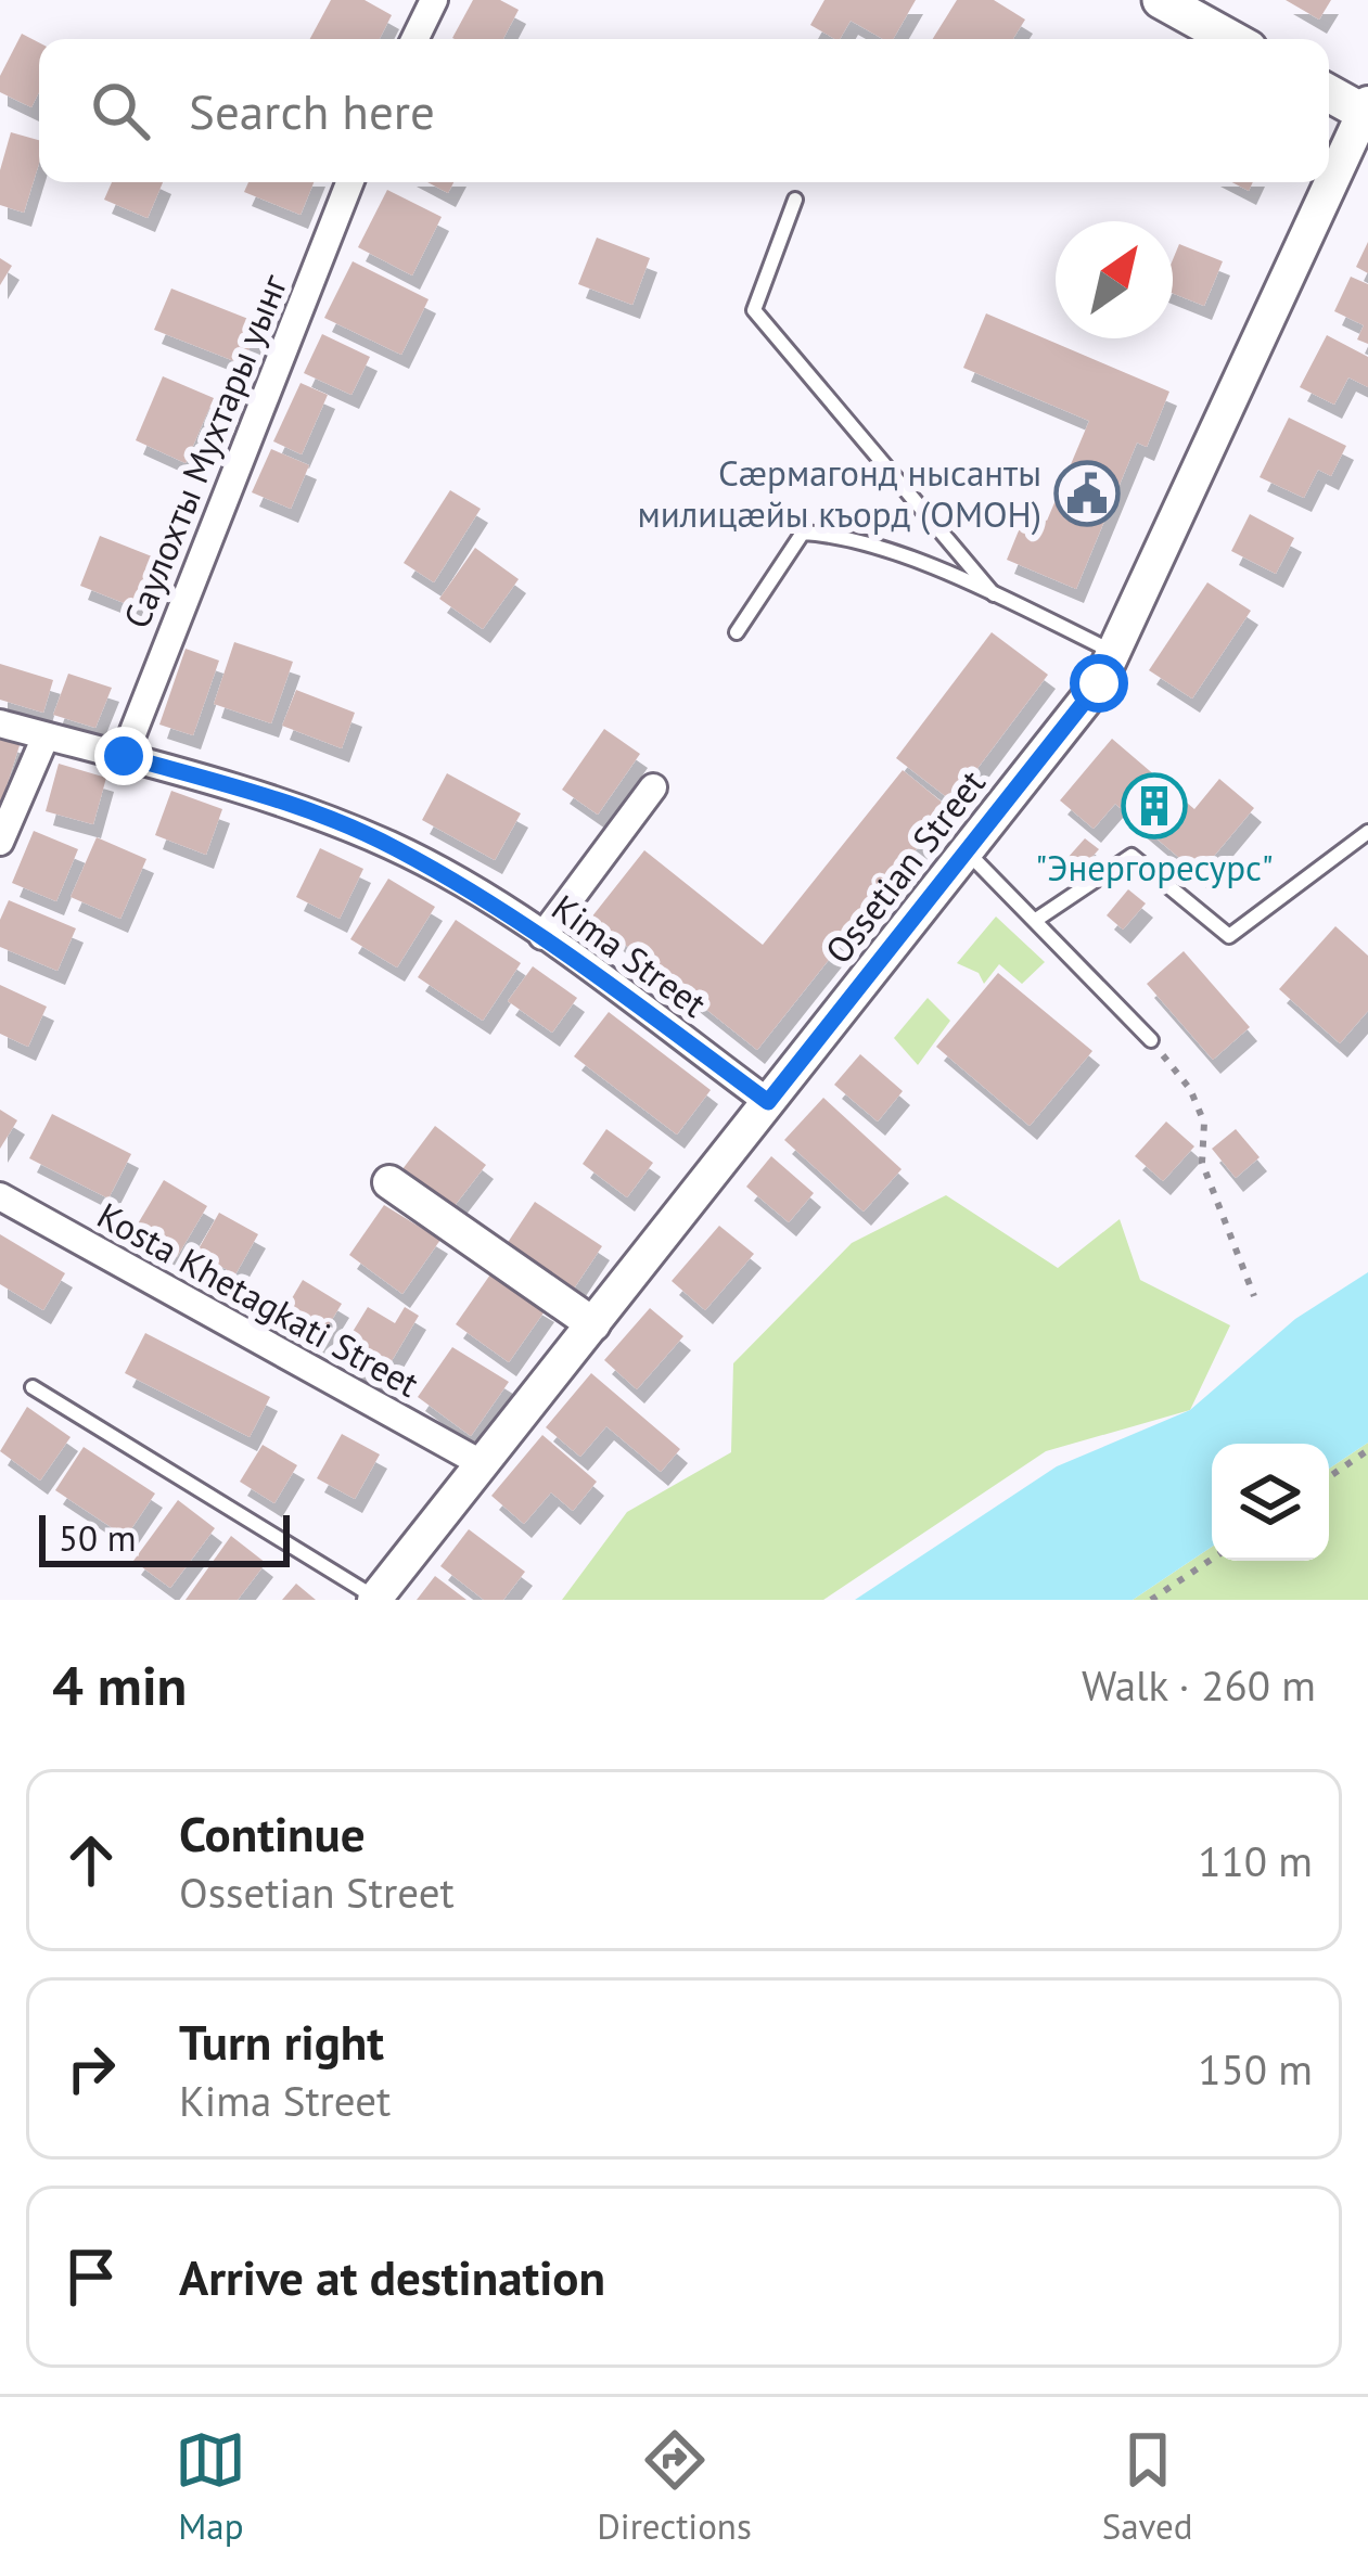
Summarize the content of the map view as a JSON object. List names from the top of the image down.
{
  "streets": {
    "street": [
      "Саулохты Мухтары уынг",
      "Ossetian Street",
      "Kima Street",
      "Kosta Khetagkati Street"
    ]
  },
  "crossings": [
    ["Саулохты Мухтары уынг", "Kima Street"],
    ["Ossetian Street", "Kima Street"],
    ["Ossetian Street", "Kosta Khetagkati Street"]
  ],
  "places": {
    "public building": ["Сæрмагонд нысанты милицæйы къорд (ОМОН)"],
    "building": ["\"Энергоресурс\""]
  },
  "scale_bar": "50 m",
  "north": "top right",
  "page": {
    "search": "Search here",
    "scale": "50 m",
    "heading": ["4 min", "Walk · 260 m"],
    "list": [
      ["Continue", "Ossetian Street", "110 m"],
      ["Turn right", "Kima Street", "150 m"],
      "Arrive at destination"
    ],
    "nav": ["Map", "Directions", "Saved"]
  }
}
